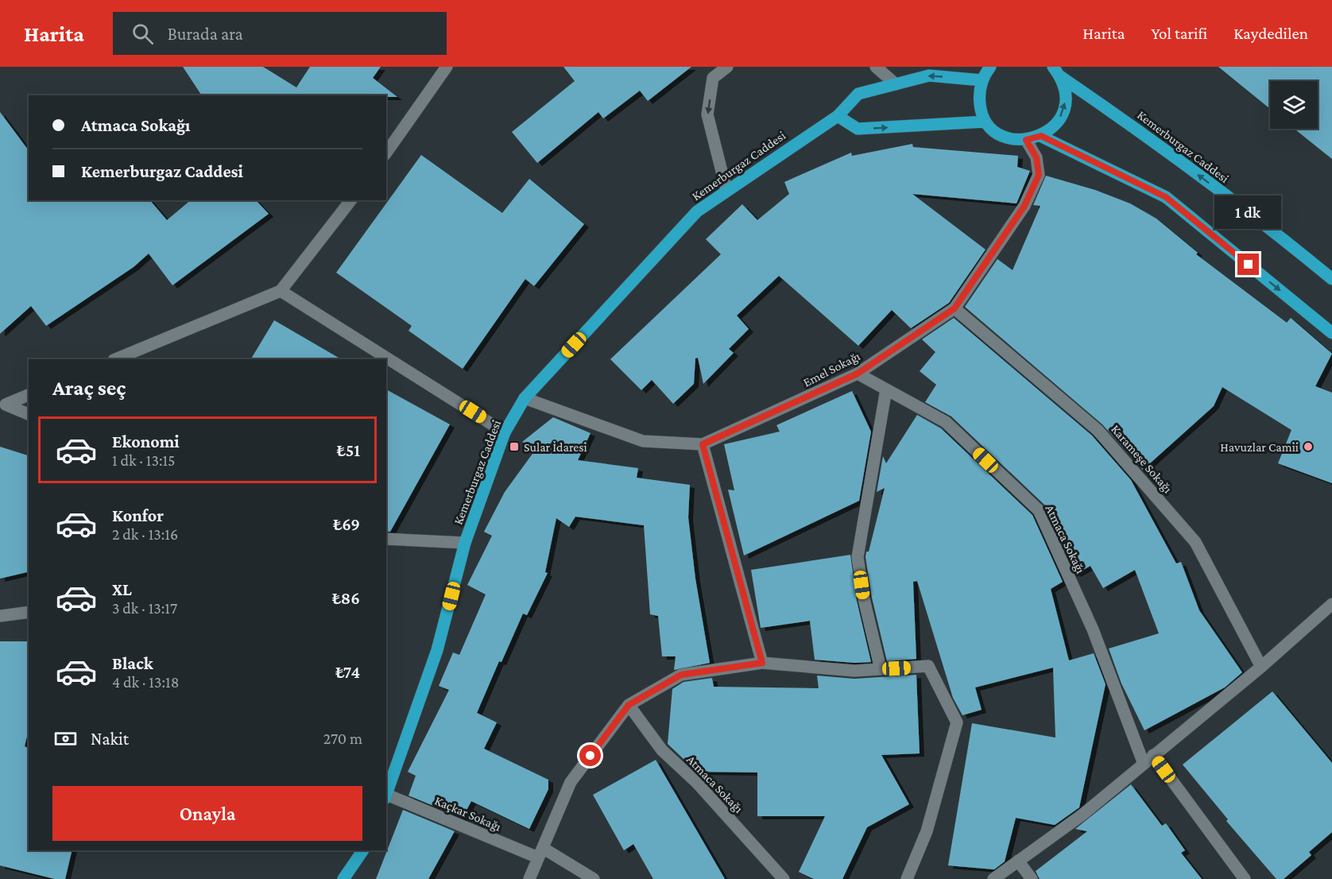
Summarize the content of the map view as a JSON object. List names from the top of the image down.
{
  "streets": {
    "main road": ["Kemerburgaz Caddesi"],
    "street": [
      "Emel Sokağı",
      "Karameşe Sokağı",
      "Atmaca Sokağı",
      "Kaçkar Sokağı"
    ]
  },
  "crossings": [
    ["Kemerburgaz Caddesi", "Emel Sokağı"],
    ["Kemerburgaz Caddesi", "Kaçkar Sokağı"],
    ["Emel Sokağı", "Karameşe Sokağı"],
    ["Emel Sokağı", "Atmaca Sokağı"]
  ],
  "places": {
    "transit": ["Sular İdaresi"],
    "other": ["Havuzlar Camii"]
  },
  "page": {
    "header": "Harita",
    "search": "Burada ara",
    "nav": ["Harita", "Yol tarifi", "Kaydedilen"],
    "banner": ["Atmaca Sokağı", "Kemerburgaz Caddesi"],
    "bubble": "1 dk",
    "heading": "Araç seç",
    "list": [
      {
        "name": "Ekonomi",
        "note": "1 dk · 13:15",
        "value": "₺51"
      },
      {
        "name": "Konfor",
        "note": "2 dk · 13:16",
        "value": "₺69"
      },
      {
        "name": "XL",
        "note": "3 dk · 13:17",
        "value": "₺86"
      },
      {
        "name": "Black",
        "note": "4 dk · 13:18",
        "value": "₺74"
      }
    ],
    "pay": ["Nakit", "270 m"],
    "buttons": "Onayla"
  }
}
